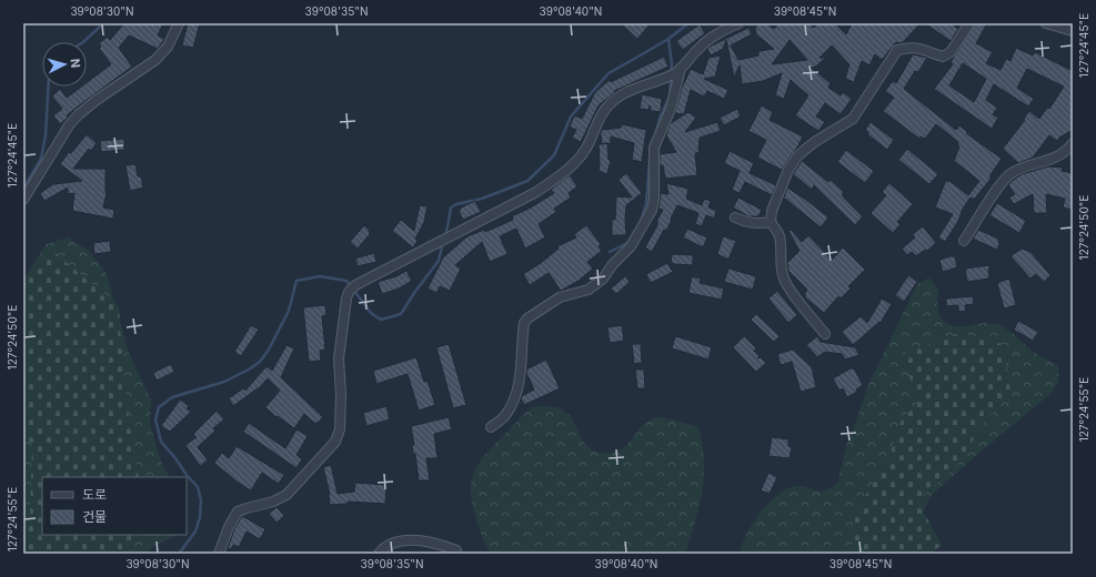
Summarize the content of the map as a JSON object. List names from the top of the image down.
{
  "legend": ["도로", "건물"],
  "north": "right",
  "coordinates": [
    "39°08'30\"N",
    "39°08'35\"N",
    "39°08'40\"N",
    "39°08'45\"N",
    "127°24'45\"E",
    "127°24'50\"E",
    "127°24'55\"E"
  ]
}
